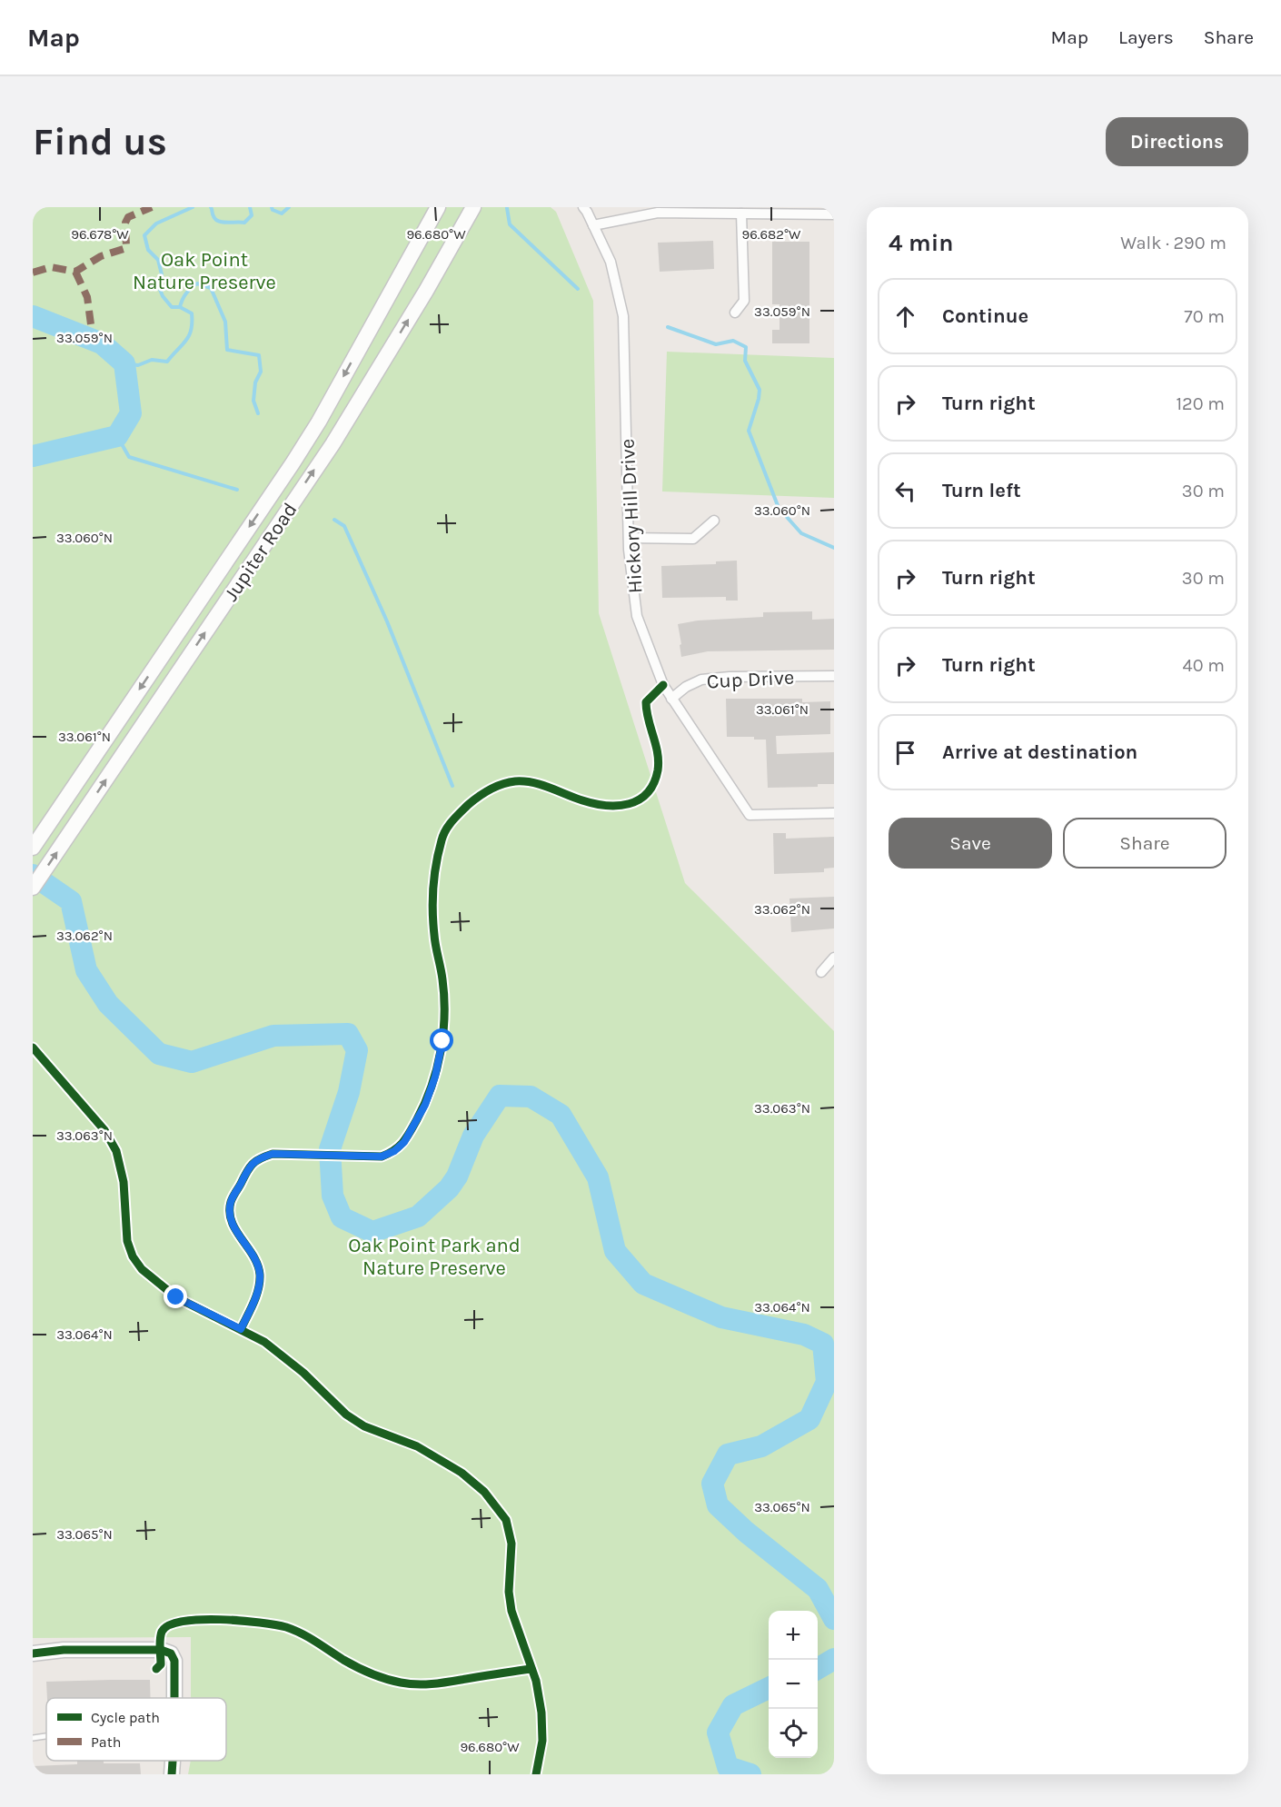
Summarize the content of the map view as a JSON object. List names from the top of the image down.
{
  "streets": {
    "main road": ["Jupiter Road"],
    "street": ["Hickory Hill Drive", "Cup Drive"]
  },
  "crossings": [
    ["Hickory Hill Drive", "Cup Drive"]
  ],
  "parks": ["Oak Point Nature Preserve", "Oak Point Park and Nature Preserve"],
  "legend": ["Cycle path", "Path"],
  "page": {
    "header": "Map",
    "nav": ["Map", "Layers", "Share"],
    "buttons": [
      "Directions",
      ["Save", "Share"]
    ],
    "title": "Find us",
    "heading": ["4 min", "Walk · 290 m"],
    "list": [
      ["Continue", "70 m"],
      ["Turn right", "120 m"],
      ["Turn left", "30 m"],
      ["Turn right", "30 m"],
      ["Turn right", "40 m"],
      "Arrive at destination"
    ],
    "map_buttons": ["+", "−"]
  },
  "coordinates": [
    "96.678°W",
    "96.680°W",
    "96.682°W",
    "33.059°N",
    "33.060°N",
    "33.061°N",
    "33.062°N",
    "33.063°N",
    "33.064°N",
    "33.065°N"
  ]
}
